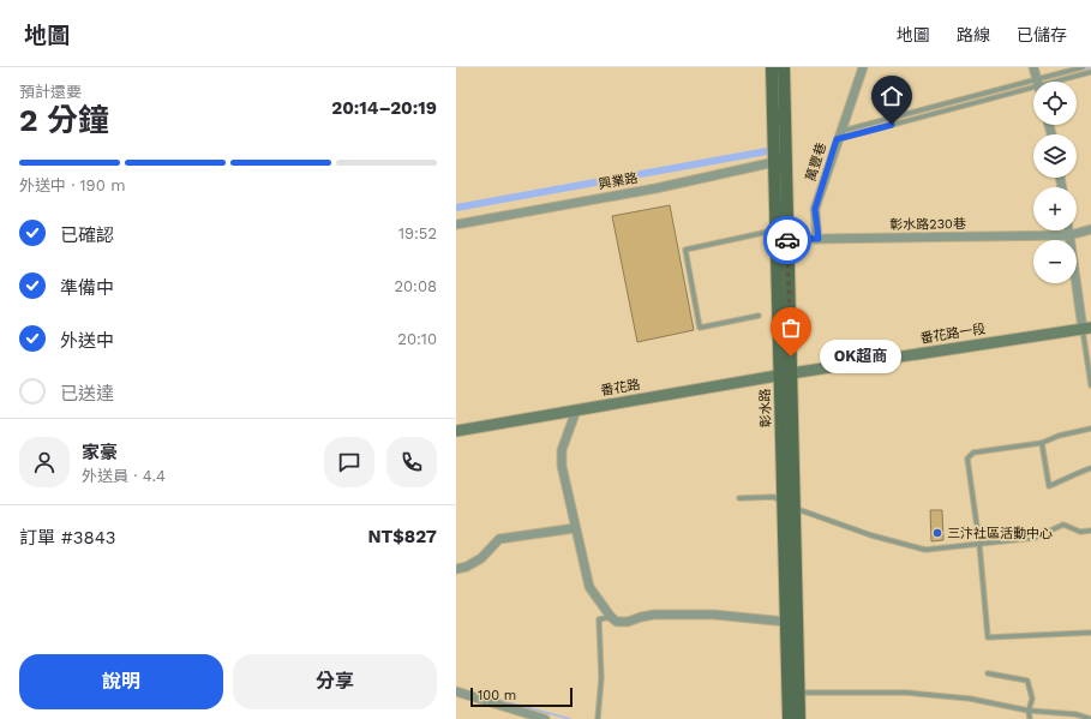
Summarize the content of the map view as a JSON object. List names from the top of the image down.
{
  "streets": {
    "main road": ["番花路一段", "番花路", "彰水路"],
    "street": ["萬豐巷", "興業路", "彰水路230巷"]
  },
  "crossings": [
    ["萬豐巷", "彰水路230巷"],
    ["興業路", "彰水路"],
    ["彰水路230巷", "彰水路"],
    ["番花路一段", "番花路"],
    ["番花路一段", "彰水路"],
    ["番花路", "彰水路"]
  ],
  "places": ["OK超商", "三汴社區活動中心"],
  "scale_bar": "100 m",
  "page": {
    "header": "地圖",
    "nav": ["地圖", "路線", "已儲存"],
    "heading": ["2 分鐘", "預計還要", "20:14–20:19"],
    "panel": [
      "家豪",
      "外送員 · 4.4",
      "訂單 #3843",
      "NT$827"
    ],
    "map_buttons": ["+", "−"],
    "bar": "外送中 · 190 m",
    "list": [
      ["已確認", "19:52"],
      ["準備中", "20:08"],
      ["外送中", "20:10"],
      "已送達"
    ],
    "bubble": "OK超商",
    "buttons": ["說明", "分享"],
    "scale": "100 m"
  }
}
